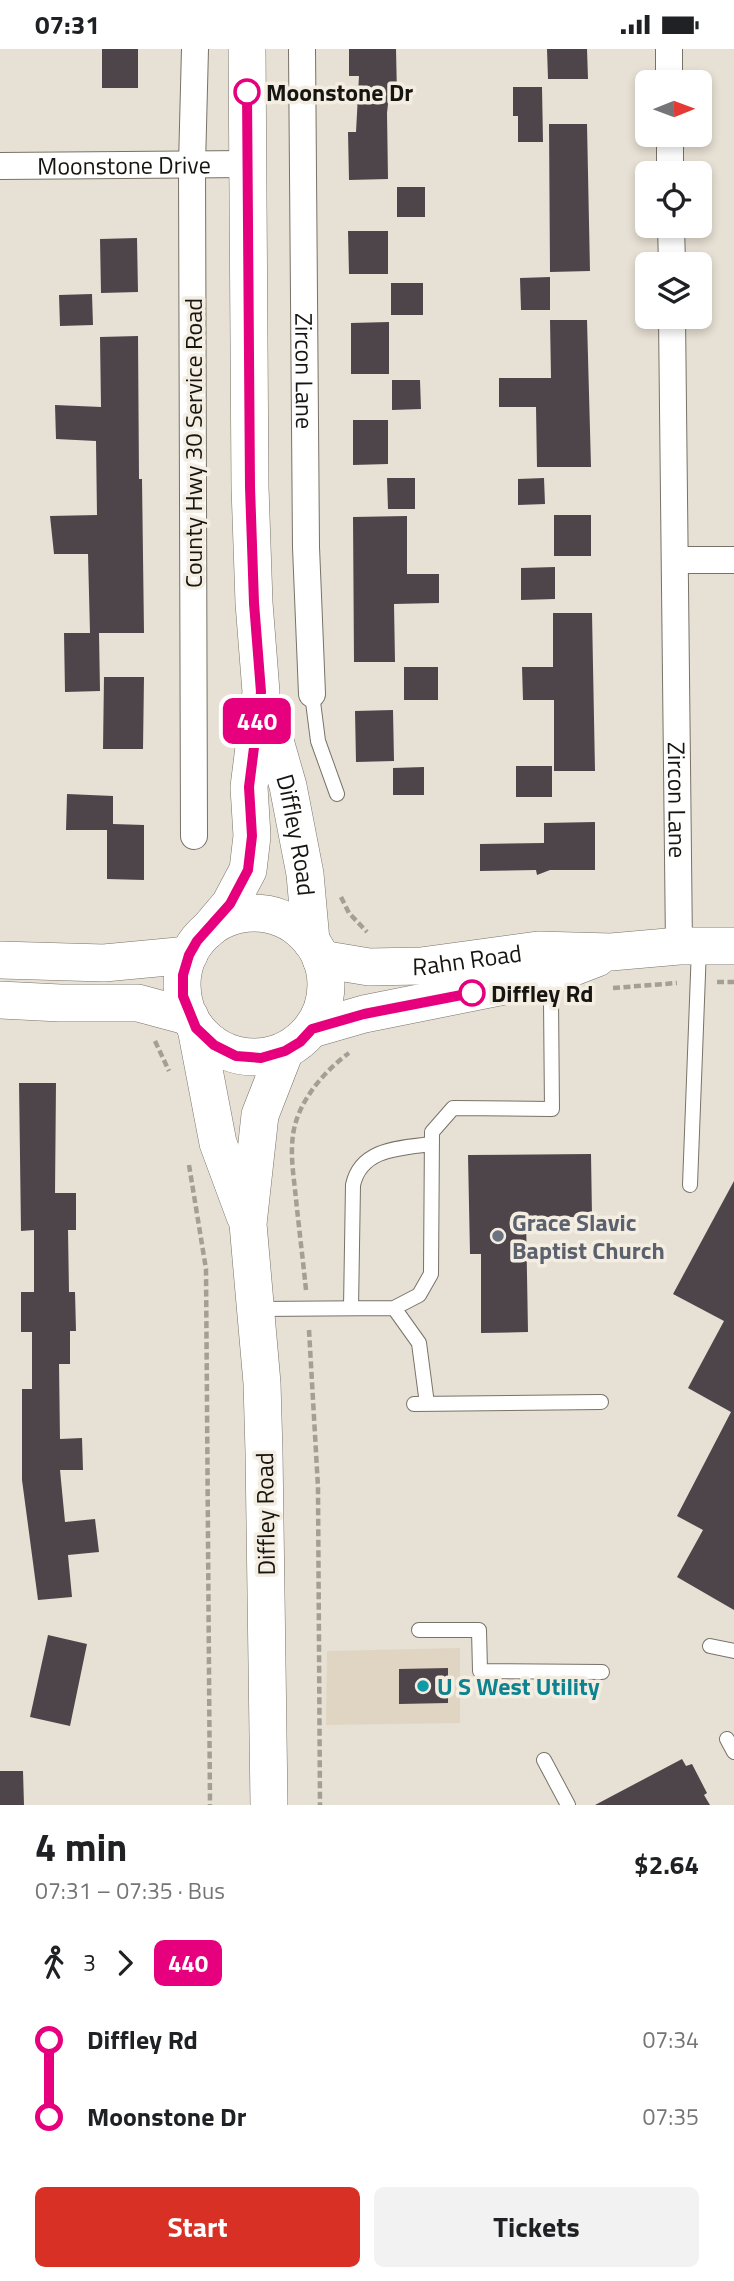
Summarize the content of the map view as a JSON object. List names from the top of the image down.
{
  "streets": {
    "main road": ["Diffley Road", "Rahn Road"],
    "street": ["Moonstone Drive", "Zircon Lane", "County Hwy 30 Service Road"]
  },
  "crossings": [
    ["Moonstone Drive", "County Hwy 30 Service Road"],
    ["Moonstone Drive", "Diffley Road"],
    ["Zircon Lane", "Rahn Road"],
    ["Diffley Road", "Rahn Road"]
  ],
  "places": [
    "Moonstone Dr",
    "Diffley Rd",
    "Grace Slavic Baptist Church",
    "U S West Utility"
  ],
  "lines": ["bus line 440"],
  "north": "right",
  "page": {
    "status": "07:31",
    "on_map": "440",
    "heading": ["4 min", "07:31 – 07:35 · Bus", "$2.64"],
    "legs": ["3", "440"],
    "list": [
      {
        "name": "Diffley Rd",
        "value": "07:34"
      },
      {
        "name": "Moonstone Dr",
        "value": "07:35"
      }
    ],
    "buttons": ["Start", "Tickets"]
  }
}
